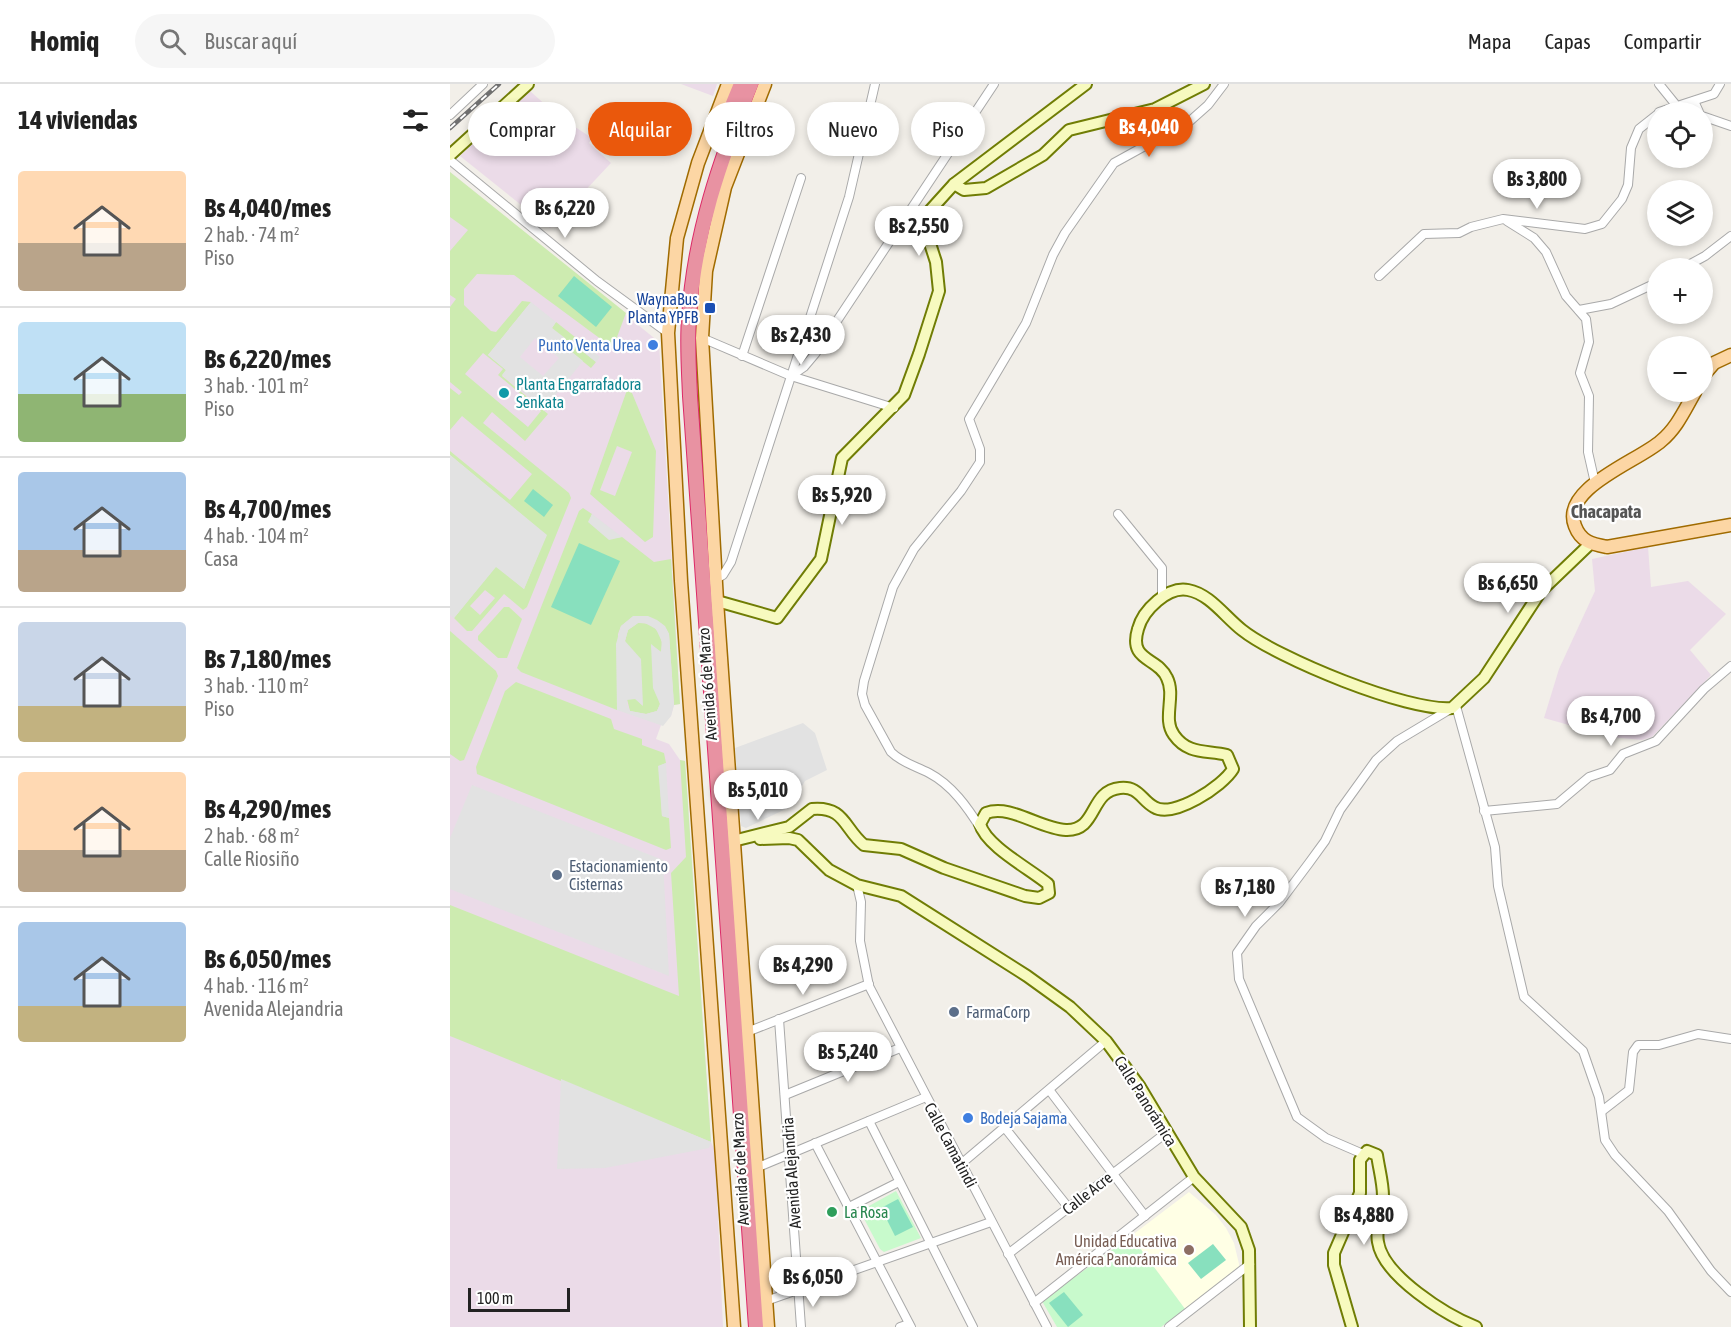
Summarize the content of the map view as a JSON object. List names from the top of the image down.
{
  "streets": {
    "highway": ["Avenida 6 de Marzo"],
    "street": [
      "Calle Panorámica",
      "Calle Camatindi",
      "Avenida Alejandria",
      "Calle Acre"
    ]
  },
  "crossings": [
    ["Calle Panorámica", "Calle Camatindi"],
    ["Calle Panorámica", "Calle Acre"],
    ["Calle Camatindi", "Calle Acre"]
  ],
  "districts": ["Chacapata"],
  "places": {
    "transit": ["WaynaBus Planta YPFB"],
    "other": [
      "Punto Venta Urea",
      "Planta Engarrafadora Senkata",
      "Estacionamiento Cisternas",
      "FarmaCorp",
      "Bodeja Sajama",
      "La Rosa",
      "Unidad Educativa América Panorámica"
    ]
  },
  "scale_bar": "100 m",
  "page": {
    "header": "Homiq",
    "search": "Buscar aquí",
    "nav": ["Mapa", "Capas", "Compartir"],
    "heading": "14 viviendas",
    "map_buttons": ["+", "−"],
    "chip": [
      "Comprar",
      "Alquilar",
      "Filtros",
      "Nuevo",
      "Piso"
    ],
    "price": [
      "Bs 4,040",
      "Bs 3,800",
      "Bs 6,220",
      "Bs 2,550",
      "Bs 2,430",
      "Bs 5,920",
      "Bs 6,650",
      "Bs 4,700",
      "Bs 5,010",
      "Bs 7,180",
      "Bs 4,290",
      "Bs 5,240",
      "Bs 4,880",
      "Bs 6,050"
    ],
    "list": [
      {
        "name": "Bs 4,040/mes",
        "note": "2 hab. · 74 m² · Piso"
      },
      {
        "name": "Bs 6,220/mes",
        "note": "3 hab. · 101 m² · Piso"
      },
      {
        "name": "Bs 4,700/mes",
        "note": "4 hab. · 104 m² · Casa"
      },
      {
        "name": "Bs 7,180/mes",
        "note": "3 hab. · 110 m² · Piso"
      },
      {
        "name": "Bs 4,290/mes",
        "note": "2 hab. · 68 m² · Calle Riosiño"
      },
      {
        "name": "Bs 6,050/mes",
        "note": "4 hab. · 116 m² · Avenida Alejandria"
      }
    ],
    "scale": "100 m"
  }
}
